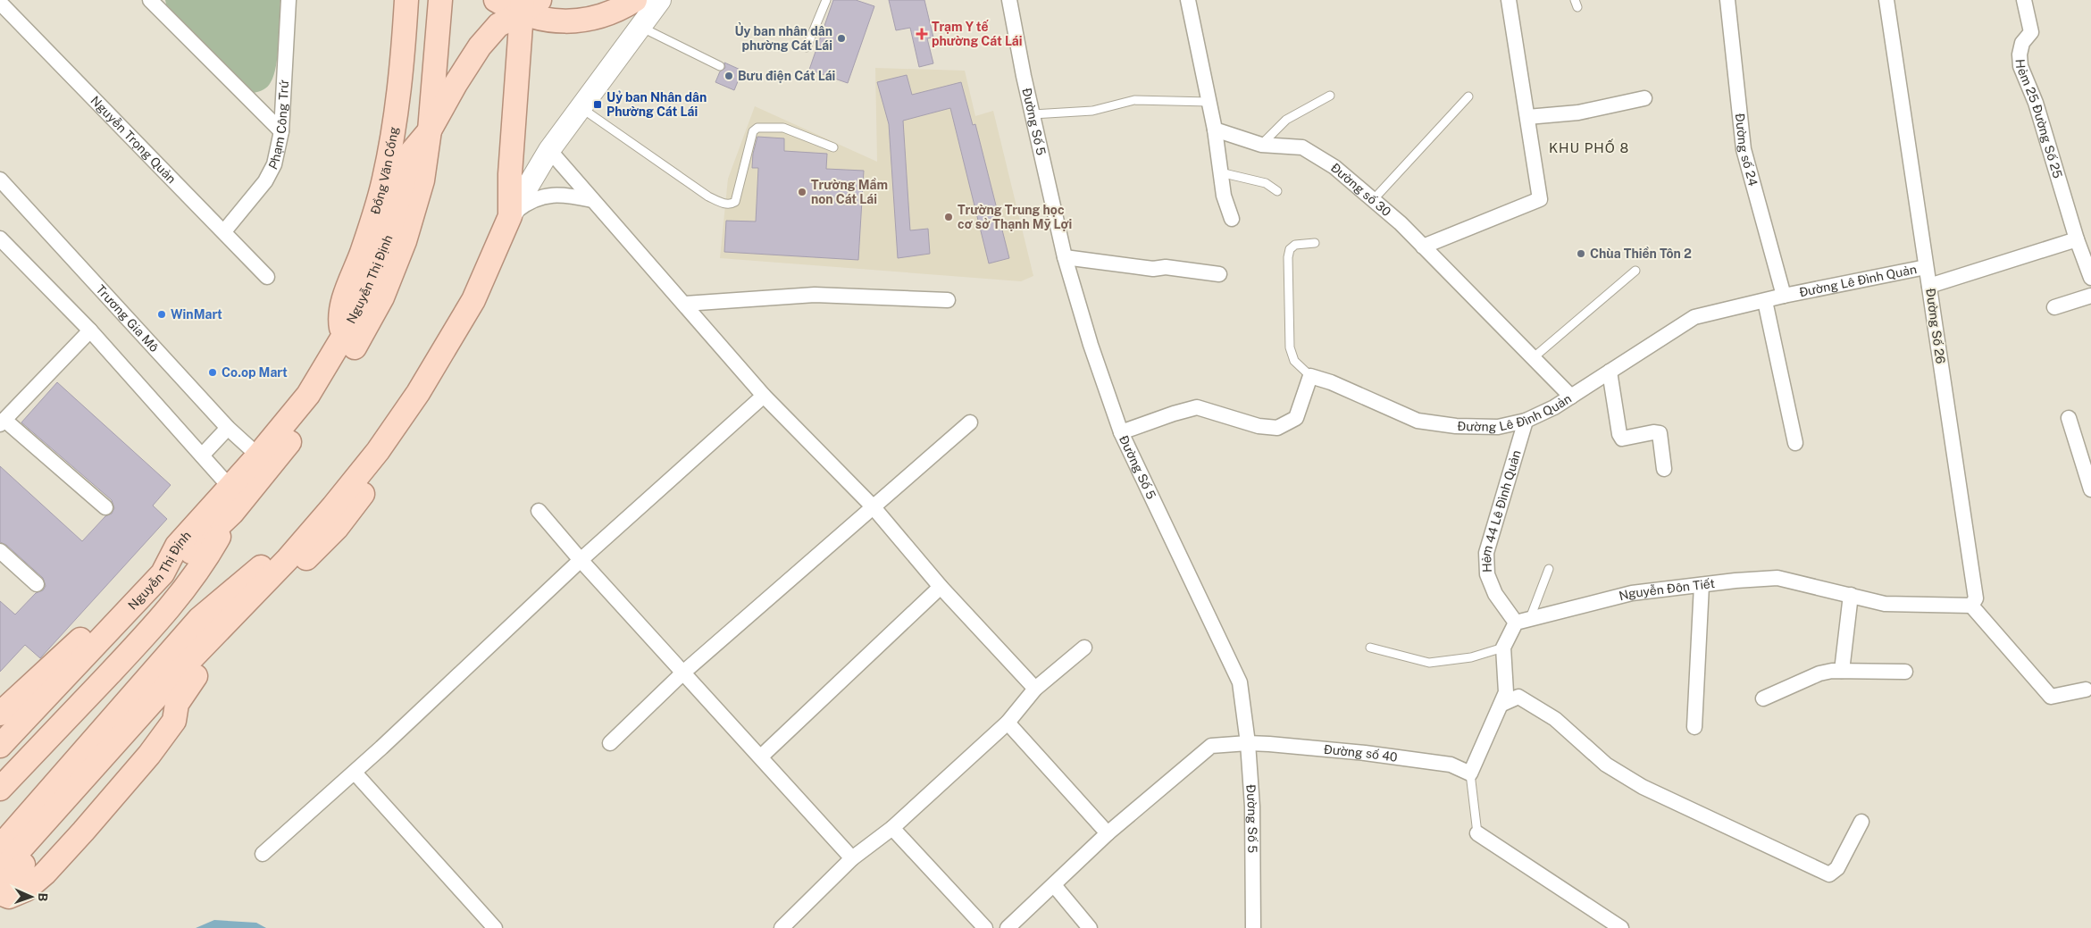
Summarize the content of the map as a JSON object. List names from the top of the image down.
{
  "streets": {
    "main road": ["Đồng Văn Cống", "Nguyễn Thị Định"],
    "street": [
      "Hẻm 25 Đường Số 25",
      "Đường Số 5",
      "Phạm Công Trứ",
      "Nguyễn Trọng Quản",
      "Đường số 24",
      "Đường số 30",
      "Đường Lê Đình Quản",
      "Trương Gia Mô",
      "Đường Số 26",
      "Hẻm 44 Lê Đình Quản",
      "Nguyễn Đôn Tiết",
      "Đường số 40"
    ]
  },
  "crossings": [
    ["Hẻm 25 Đường Số 25", "Đường Lê Đình Quản"],
    ["Đường Số 5", "Đường số 40"],
    ["Phạm Công Trứ", "Nguyễn Trọng Quản"],
    ["Đường số 24", "Đường Lê Đình Quản"],
    ["Đồng Văn Cống", "Nguyễn Thị Định"],
    ["Đường số 30", "Đường Lê Đình Quản"],
    ["Nguyễn Thị Định", "Trương Gia Mô"],
    ["Đường Lê Đình Quản", "Đường Số 26"],
    ["Đường Lê Đình Quản", "Hẻm 44 Lê Đình Quản"],
    ["Đường Số 26", "Nguyễn Đôn Tiết"],
    ["Hẻm 44 Lê Đình Quản", "Nguyễn Đôn Tiết"]
  ],
  "districts": ["KHU PHỐ 8"],
  "places": {
    "health": ["Trạm Y tế phường Cát Lái"],
    "other": [
      "Ủy ban nhân dân phường Cát Lái",
      "Bưu điện Cát Lái",
      "Trường Mầm non Cát Lái",
      "Trường Trung học cơ sở Thạnh Mỹ Lợi",
      "Chùa Thiền Tôn 2",
      "WinMart",
      "Co.op Mart"
    ],
    "transit": ["Uỷ ban Nhân dân Phường Cát Lái"]
  },
  "north": "right"
}
